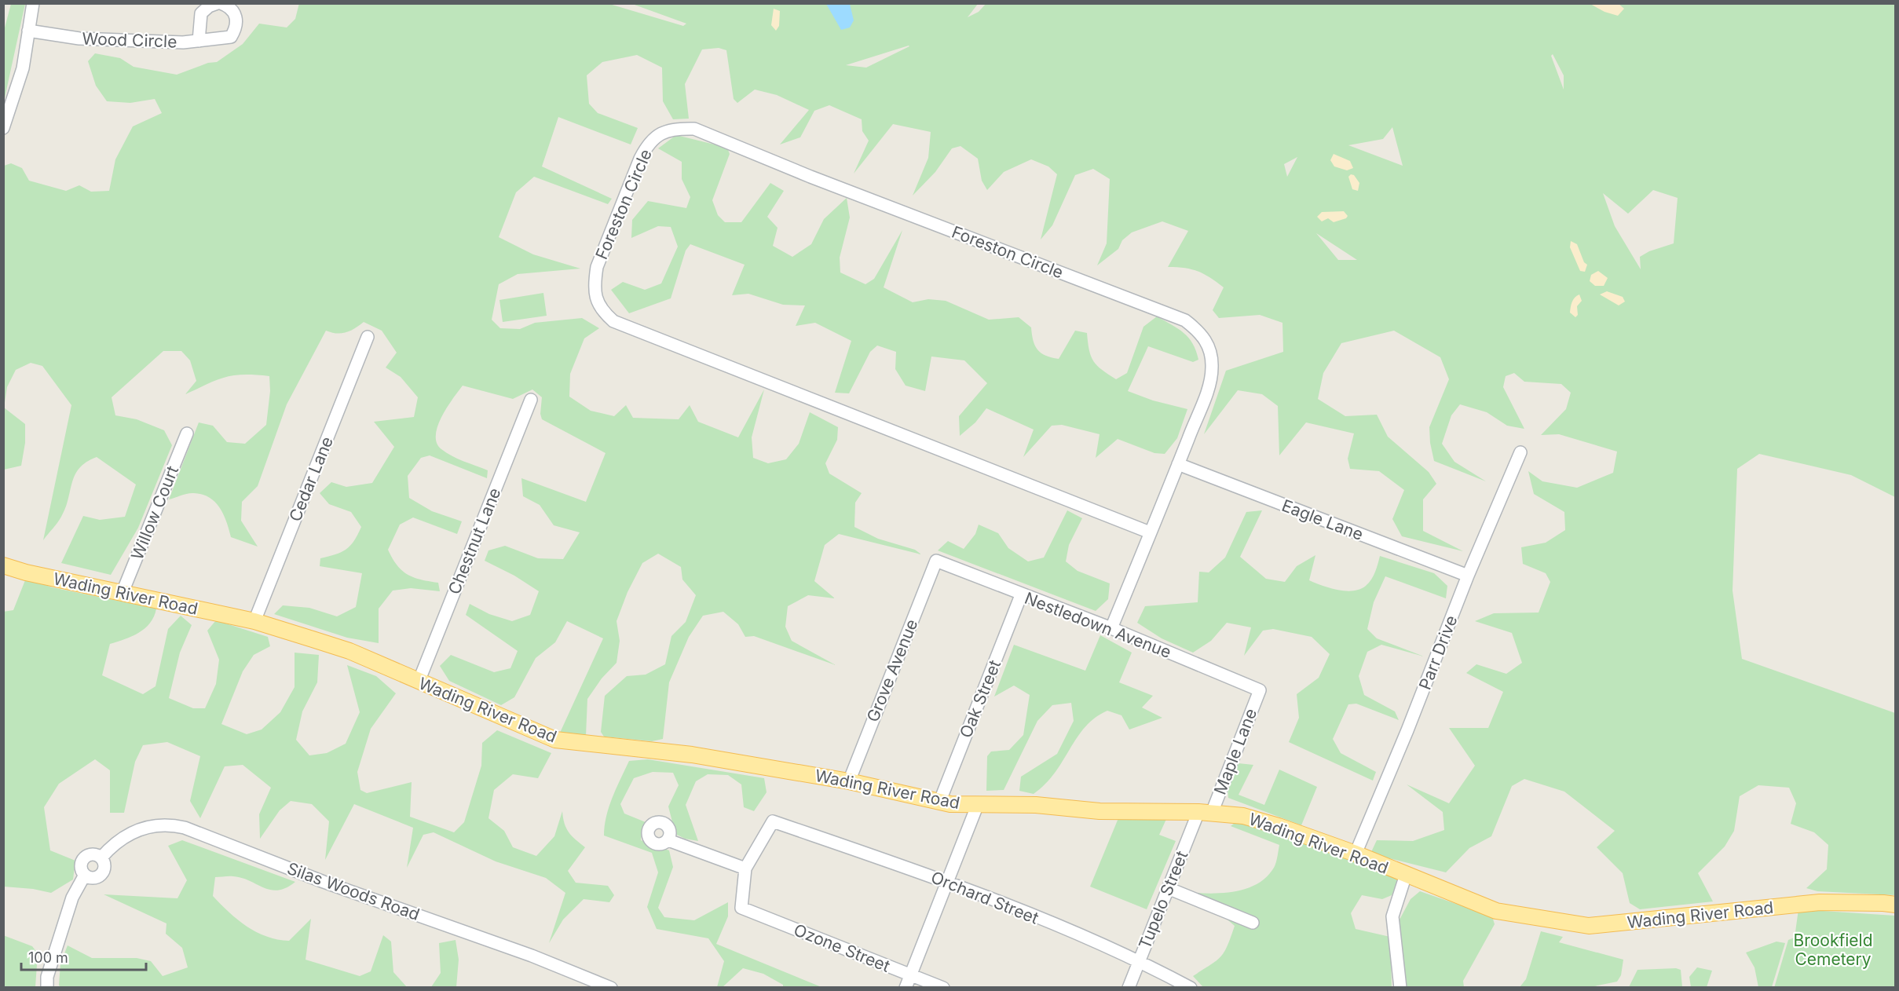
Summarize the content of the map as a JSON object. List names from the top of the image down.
{
  "streets": {
    "main road": ["Wading River Road"],
    "street": [
      "Wood Circle",
      "Foreston Circle",
      "Cedar Lane",
      "Willow Court",
      "Eagle Lane",
      "Chestnut Lane",
      "Nestledown Avenue",
      "Parr Drive",
      "Grove Avenue",
      "Oak Street",
      "Maple Lane",
      "Silas Woods Road",
      "Orchard Street",
      "Tupelo Street",
      "Ozone Street"
    ]
  },
  "crossings": [
    ["Foreston Circle", "Eagle Lane"],
    ["Foreston Circle", "Nestledown Avenue"],
    ["Cedar Lane", "Wading River Road"],
    ["Willow Court", "Wading River Road"],
    ["Eagle Lane", "Parr Drive"],
    ["Chestnut Lane", "Wading River Road"],
    ["Wading River Road", "Parr Drive"],
    ["Wading River Road", "Grove Avenue"],
    ["Wading River Road", "Oak Street"],
    ["Wading River Road", "Maple Lane"],
    ["Wading River Road", "Tupelo Street"],
    ["Nestledown Avenue", "Grove Avenue"],
    ["Nestledown Avenue", "Oak Street"],
    ["Nestledown Avenue", "Maple Lane"],
    ["Maple Lane", "Tupelo Street"],
    ["Orchard Street", "Tupelo Street"],
    ["Orchard Street", "Ozone Street"]
  ],
  "parks": ["Brookfield Cemetery"],
  "scale_bar": "100 m"
}
